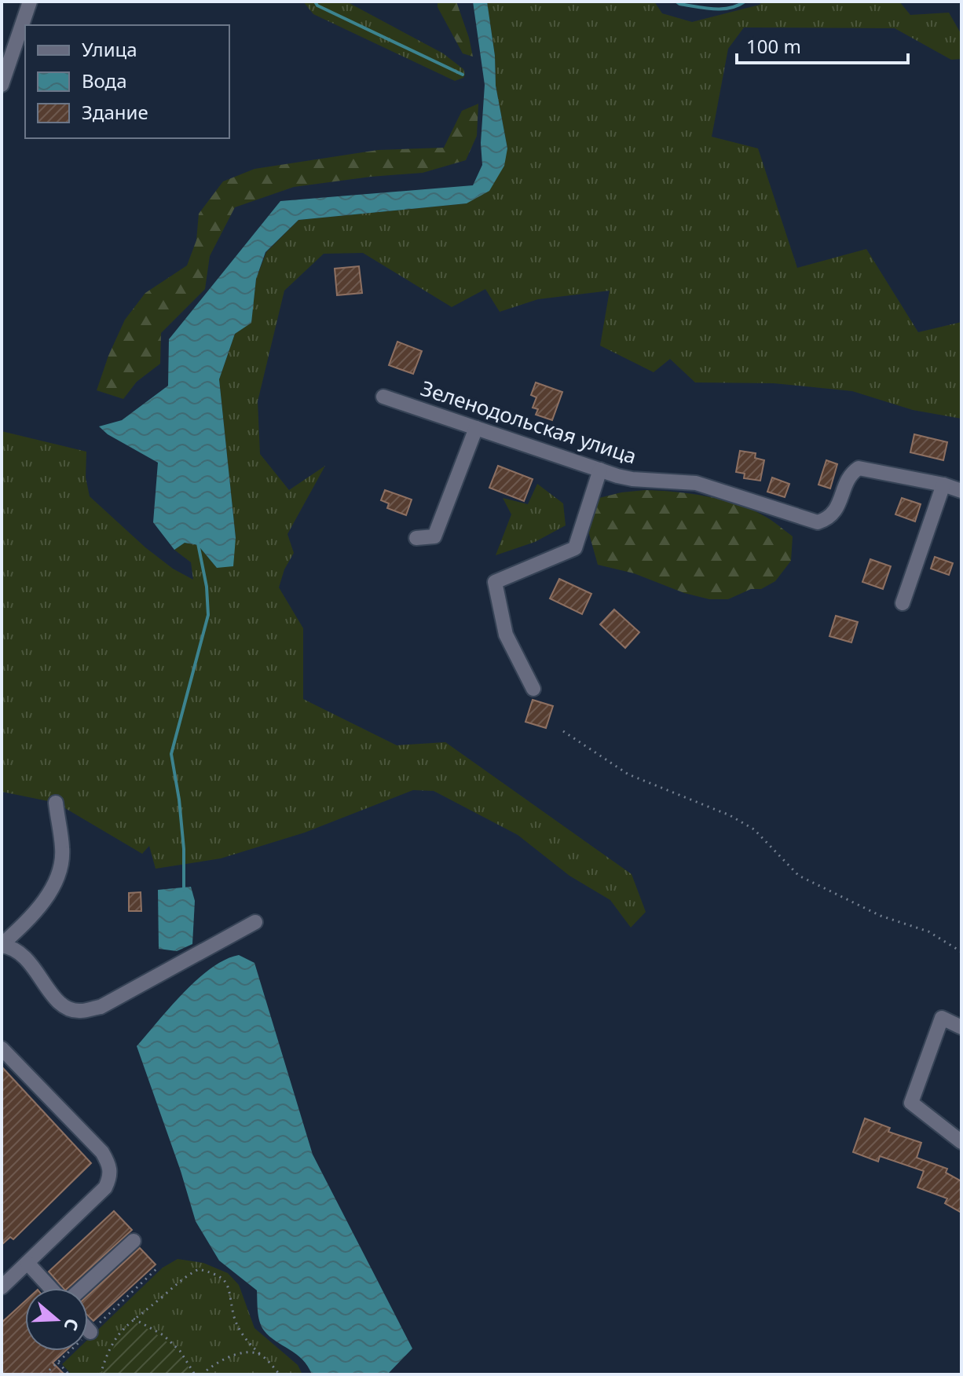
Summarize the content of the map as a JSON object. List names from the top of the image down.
{
  "streets": {
    "street": ["Зеленодольская улица"]
  },
  "legend": ["Улица", "Вода", "Здание"],
  "scale_bar": "100 m",
  "north": "right"
}
